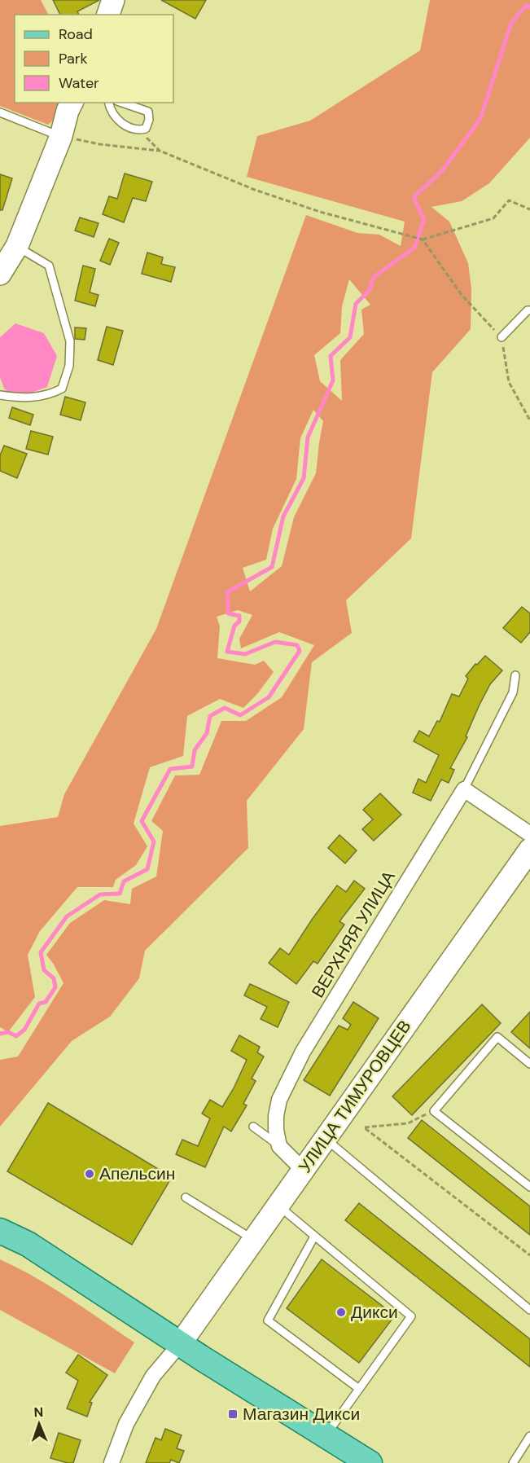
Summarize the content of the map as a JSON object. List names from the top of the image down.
{
  "streets": {
    "street": ["ВЕРХНЯЯ УЛИЦА", "УЛИЦА ТИМУРОВЦЕВ"]
  },
  "places": {
    "other": ["Апельсин", "Дикси"],
    "transit": ["Магазин Дикси"]
  },
  "legend": ["Road", "Park", "Water"],
  "north": "top"
}
